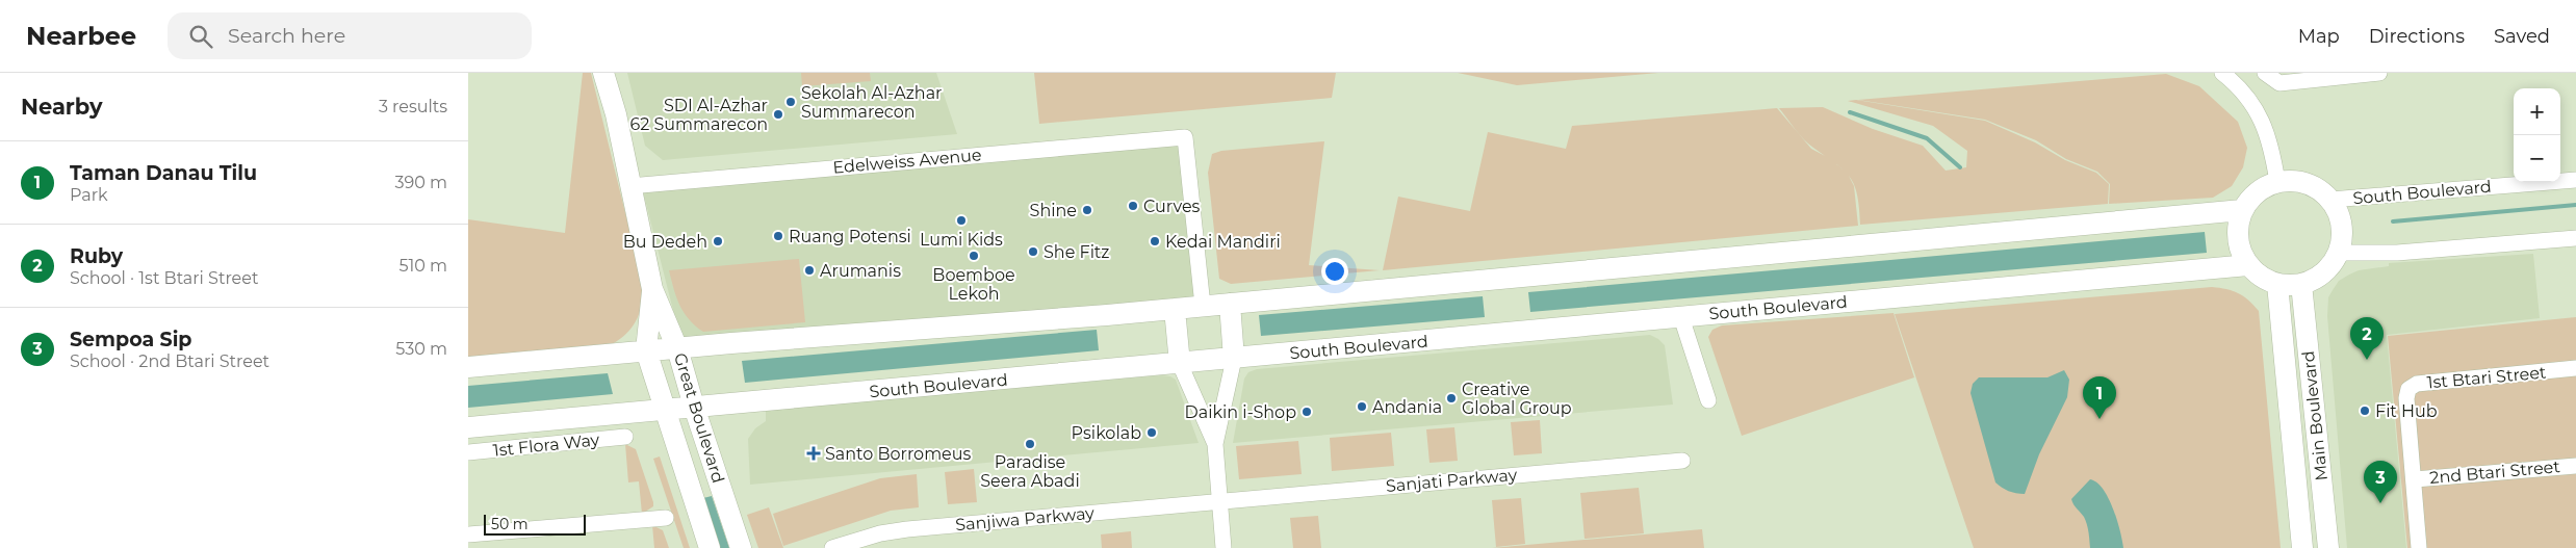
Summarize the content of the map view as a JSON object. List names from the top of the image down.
{
  "streets": {
    "main road": ["South Boulevard", "Main Boulevard", "Great Boulevard"],
    "street": [
      "Edelweiss Avenue",
      "1st Btari Street",
      "1st Flora Way",
      "2nd Btari Street",
      "Sanjati Parkway",
      "Sanjiwa Parkway"
    ]
  },
  "crossings": [
    ["Edelweiss Avenue", "Great Boulevard"],
    ["South Boulevard", "Main Boulevard"],
    ["South Boulevard", "Great Boulevard"],
    ["1st Btari Street", "2nd Btari Street"],
    ["Sanjati Parkway", "Sanjiwa Parkway"]
  ],
  "places": {
    "other": [
      "Sekolah Al-Azhar Summarecon",
      "SDI Al-Azhar 62 Summarecon",
      "Curves",
      "Shine",
      "Lumi Kids",
      "Ruang Potensi",
      "Bu Dedeh",
      "Kedai Mandiri",
      "She Fitz",
      "Boemboe Lekoh",
      "Arumanis",
      "Creative Global Group",
      "Andania",
      "Fit Hub",
      "Daikin i-Shop",
      "Psikolab",
      "Paradise Seera Abadi"
    ],
    "health": ["Santo Borromeus"]
  },
  "scale_bar": "50 m",
  "page": {
    "header": "Nearbee",
    "search": "Search here",
    "nav": ["Map", "Directions", "Saved"],
    "heading": ["Nearby", "3 results"],
    "map_buttons": ["+", "−"],
    "list": [
      {
        "mark": "1",
        "name": "Taman Danau Tilu",
        "note": "Park",
        "value": "390 m"
      },
      {
        "mark": "2",
        "name": "Ruby",
        "note": "School · 1st Btari Street",
        "value": "510 m"
      },
      {
        "mark": "3",
        "name": "Sempoa Sip",
        "note": "School · 2nd Btari Street",
        "value": "530 m"
      }
    ],
    "pins": ["2", "1", "3"],
    "scale": "50 m"
  }
}
